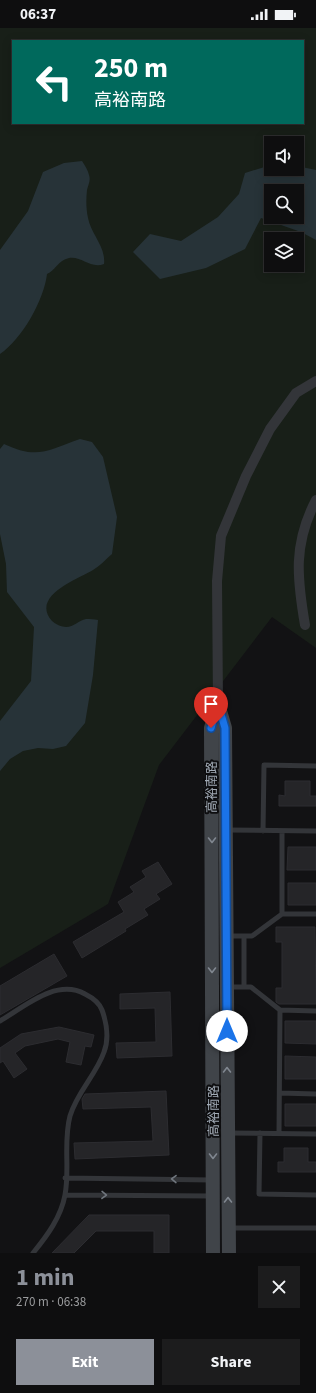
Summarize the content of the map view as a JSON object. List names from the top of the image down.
{
  "streets": {
    "street": ["高裕南路"]
  },
  "page": {
    "status": "06:37",
    "turn": ["250 m", "高裕南路"],
    "heading": ["1 min", "270 m · 06:38"],
    "buttons": ["Exit", "Share"]
  }
}
